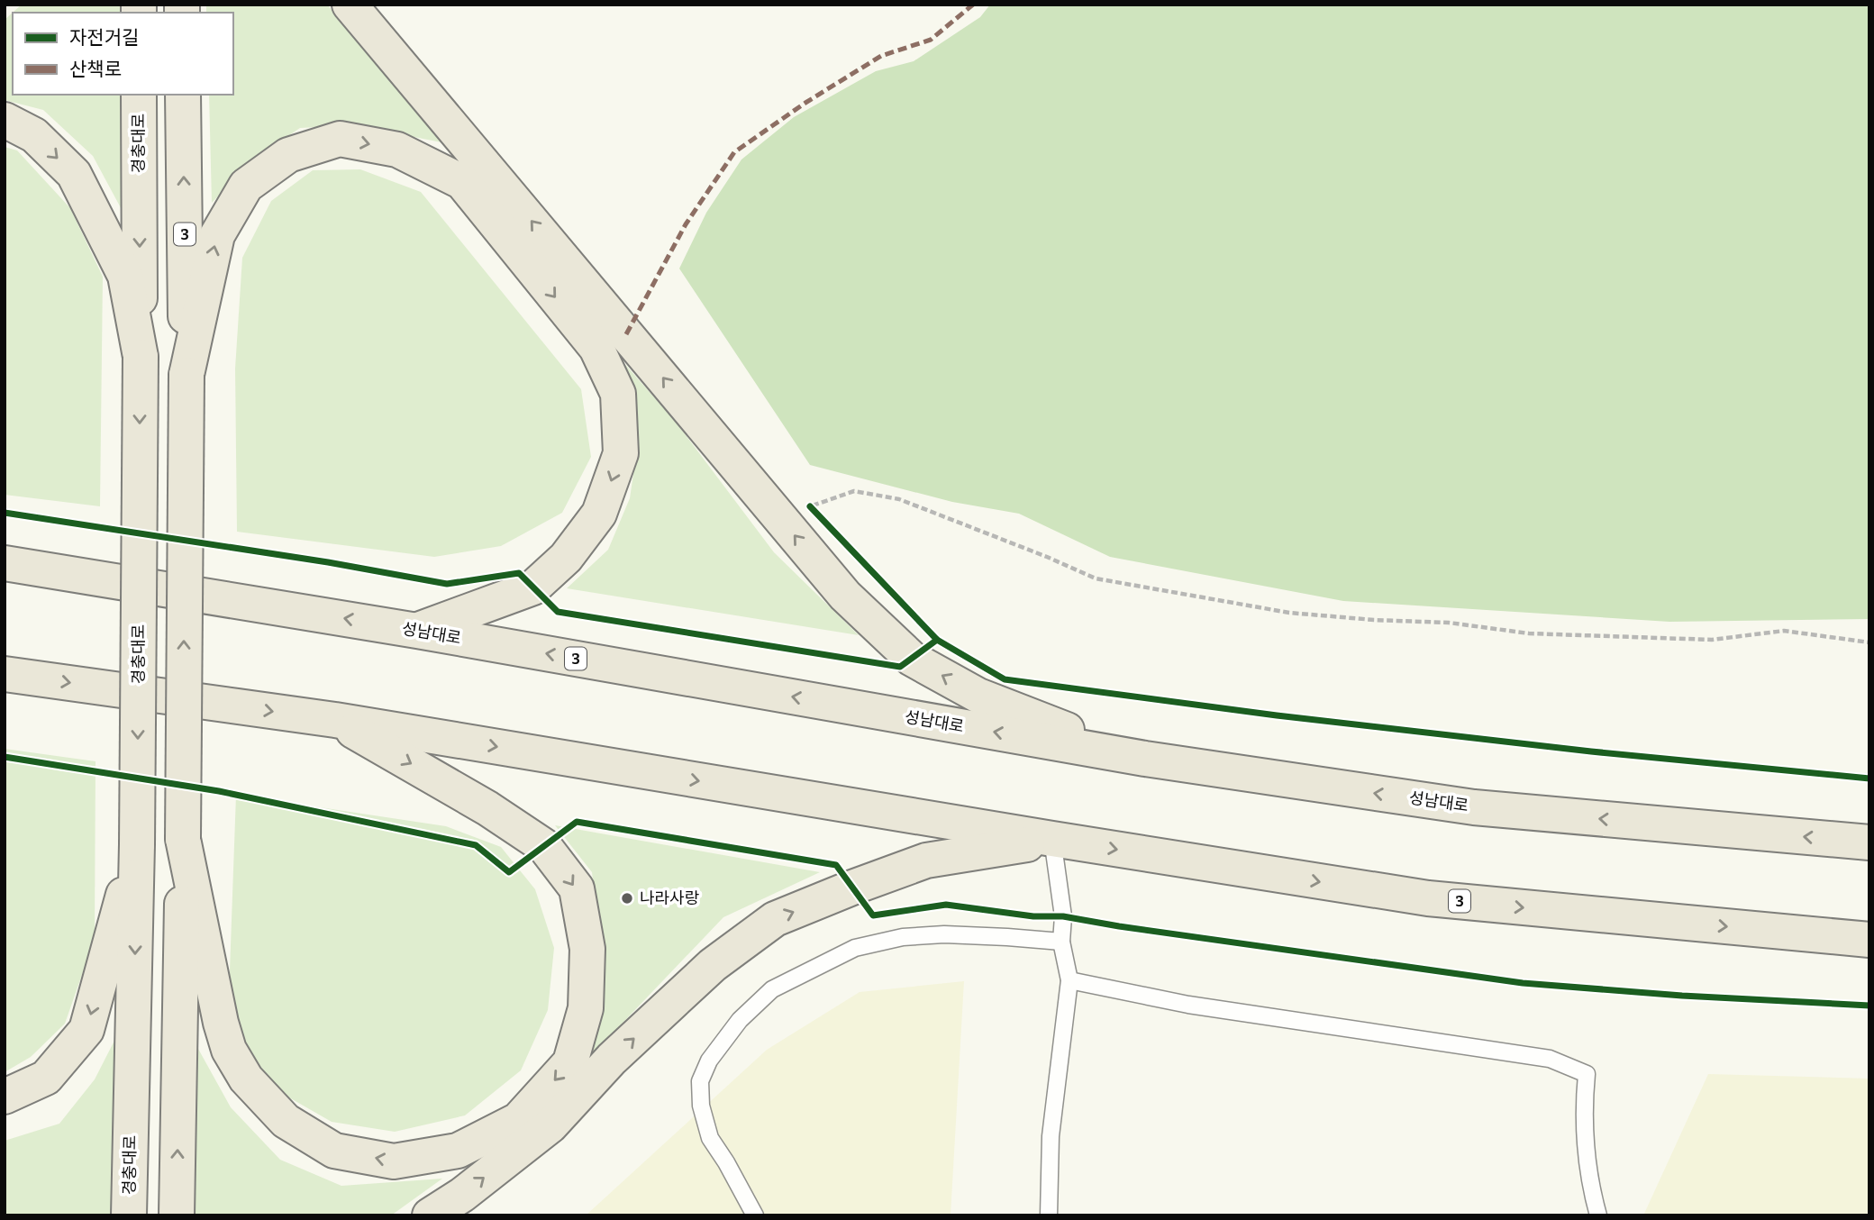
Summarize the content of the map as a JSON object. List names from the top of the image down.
{
  "streets": {
    "main road": ["경충대로", "3", "성남대로"]
  },
  "places": ["나라사랑"],
  "legend": ["자전거길", "산책로"]
}
